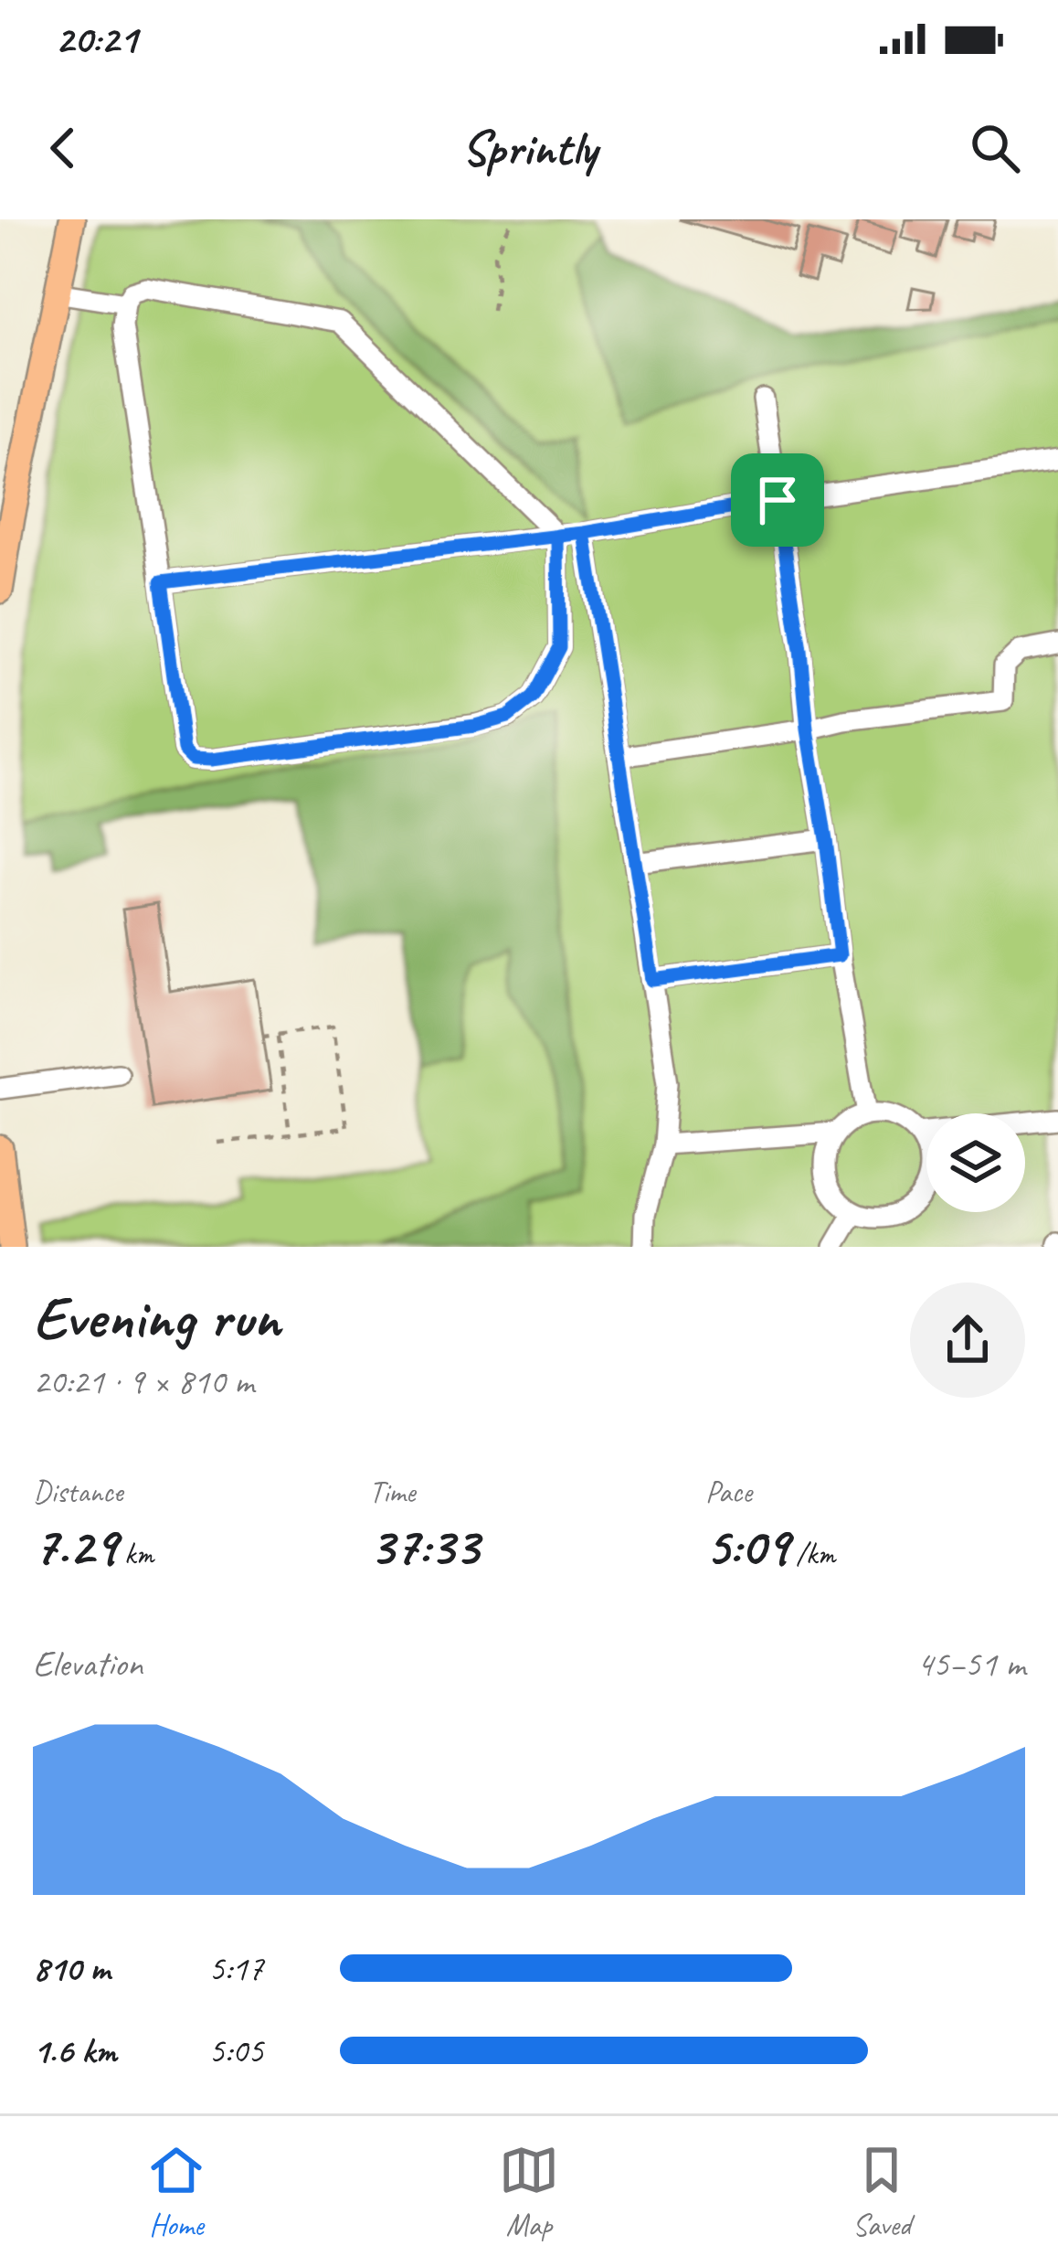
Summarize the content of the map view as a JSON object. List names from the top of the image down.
{
  "page": {
    "status": "20:21",
    "header": "Sprintly",
    "heading": ["Evening run", "20:21 · 9 × 810 m"],
    "stats": [
      ["Distance", "7.29 km"],
      ["Time", "37:33"],
      ["Pace", "5:09 /km"]
    ],
    "chart": ["Elevation", "45–51 m"],
    "list": [
      {
        "name": "810 m",
        "note": "5:17"
      },
      {
        "name": "1.6 km",
        "note": "5:05"
      }
    ],
    "tabs": ["Home", "Map", "Saved"]
  }
}
